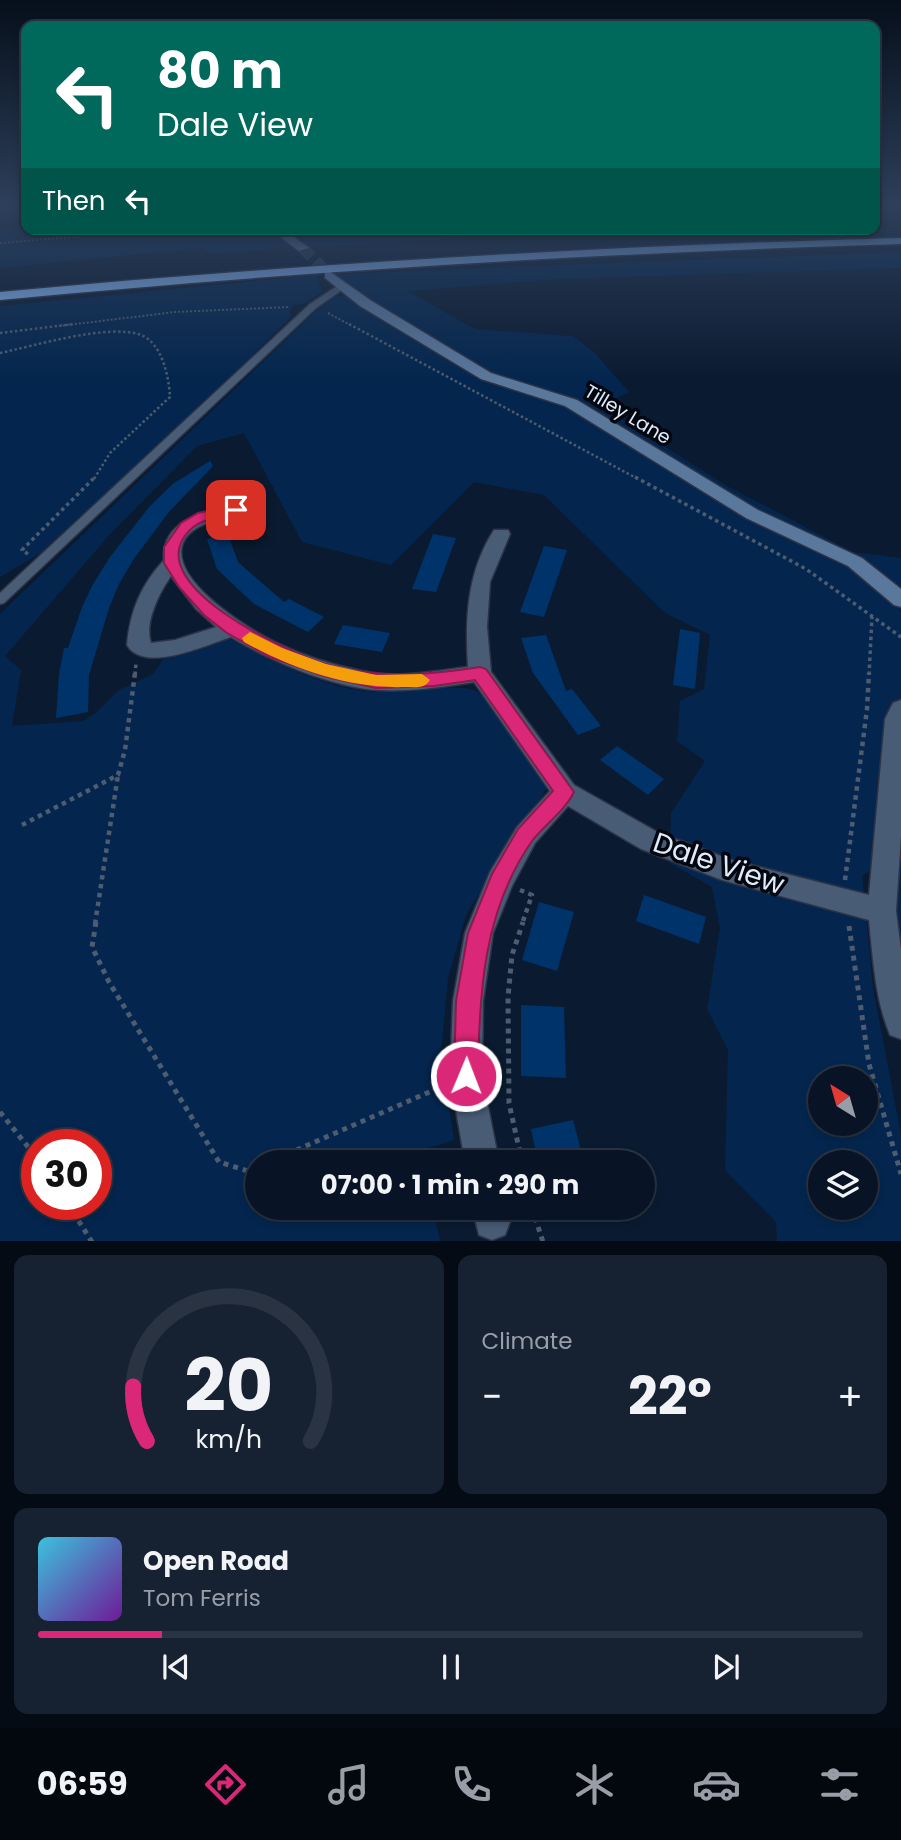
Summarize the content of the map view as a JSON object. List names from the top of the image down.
{
  "streets": {
    "street": ["Tilley Lane", "Dale View"]
  },
  "north": "top left",
  "page": {
    "turn": ["80 m", "Dale View"],
    "then": "Then",
    "limit": "30",
    "trip": "07:00 · 1 min · 290 m",
    "tile": "Climate",
    "heat": ["−", "22°", "+"],
    "song": ["Open Road", "Tom Ferris"],
    "tabs": "06:59",
    "gauge": ["20", "km/h"]
  }
}
